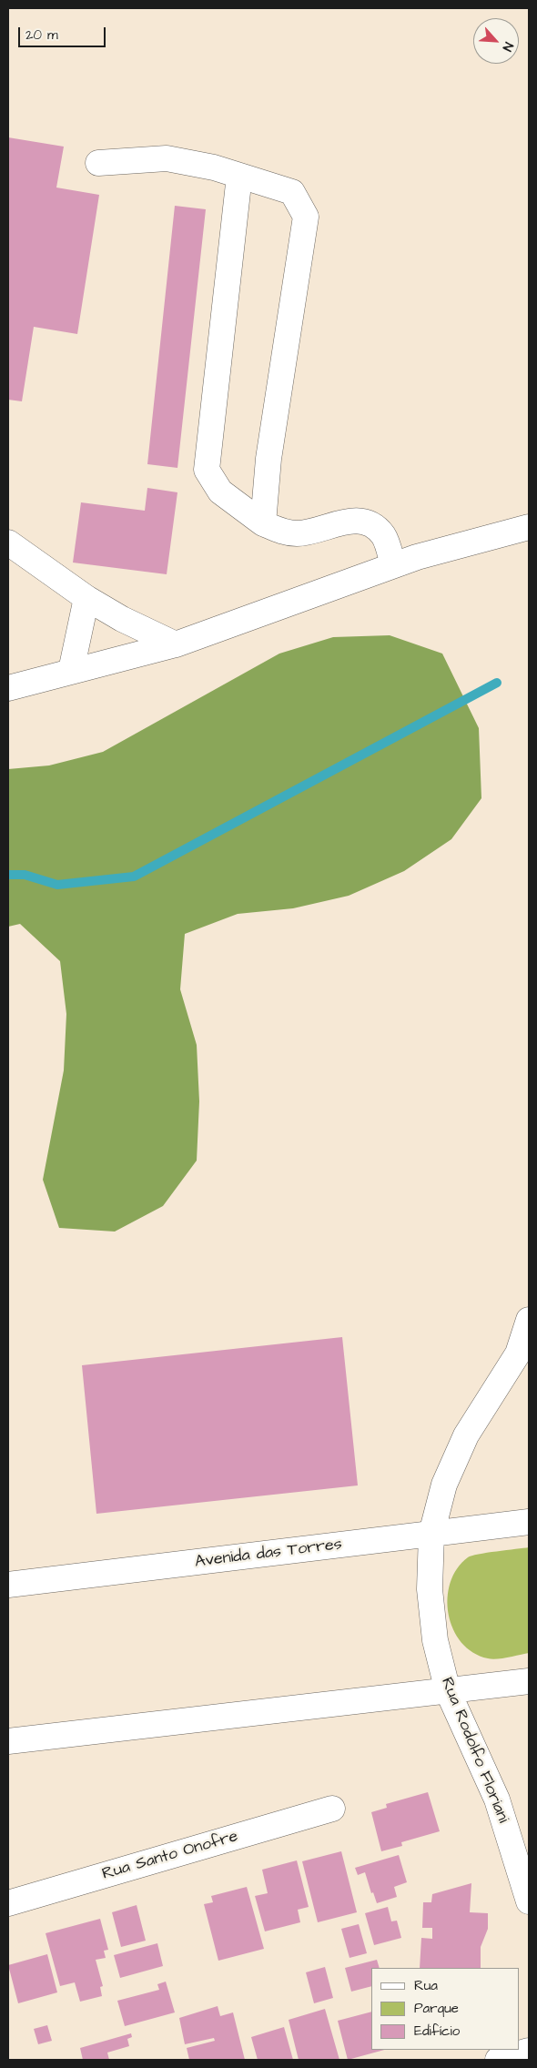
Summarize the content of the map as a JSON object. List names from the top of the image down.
{
  "streets": {
    "main road": ["Avenida das Torres", "Rua Rodolfo Floriani", "Rua Santo Onofre"]
  },
  "crossings": [
    ["Avenida das Torres", "Rua Rodolfo Floriani"]
  ],
  "legend": ["Rua", "Parque", "Edifício"],
  "scale_bar": "20 m",
  "north": "bottom right"
}
